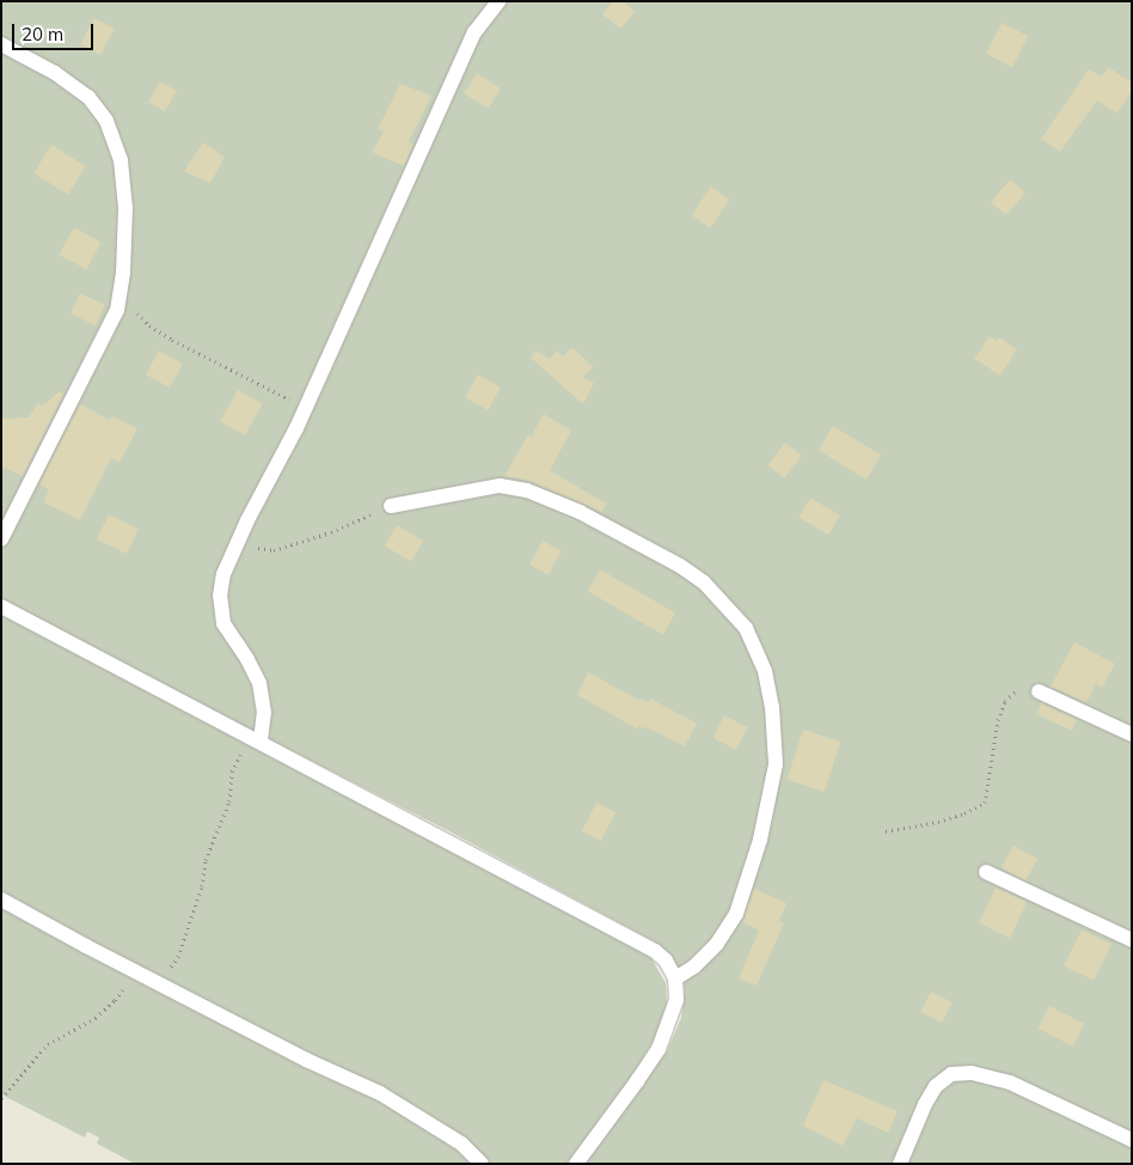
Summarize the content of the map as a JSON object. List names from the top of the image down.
{
  "scale_bar": "20 m"
}
